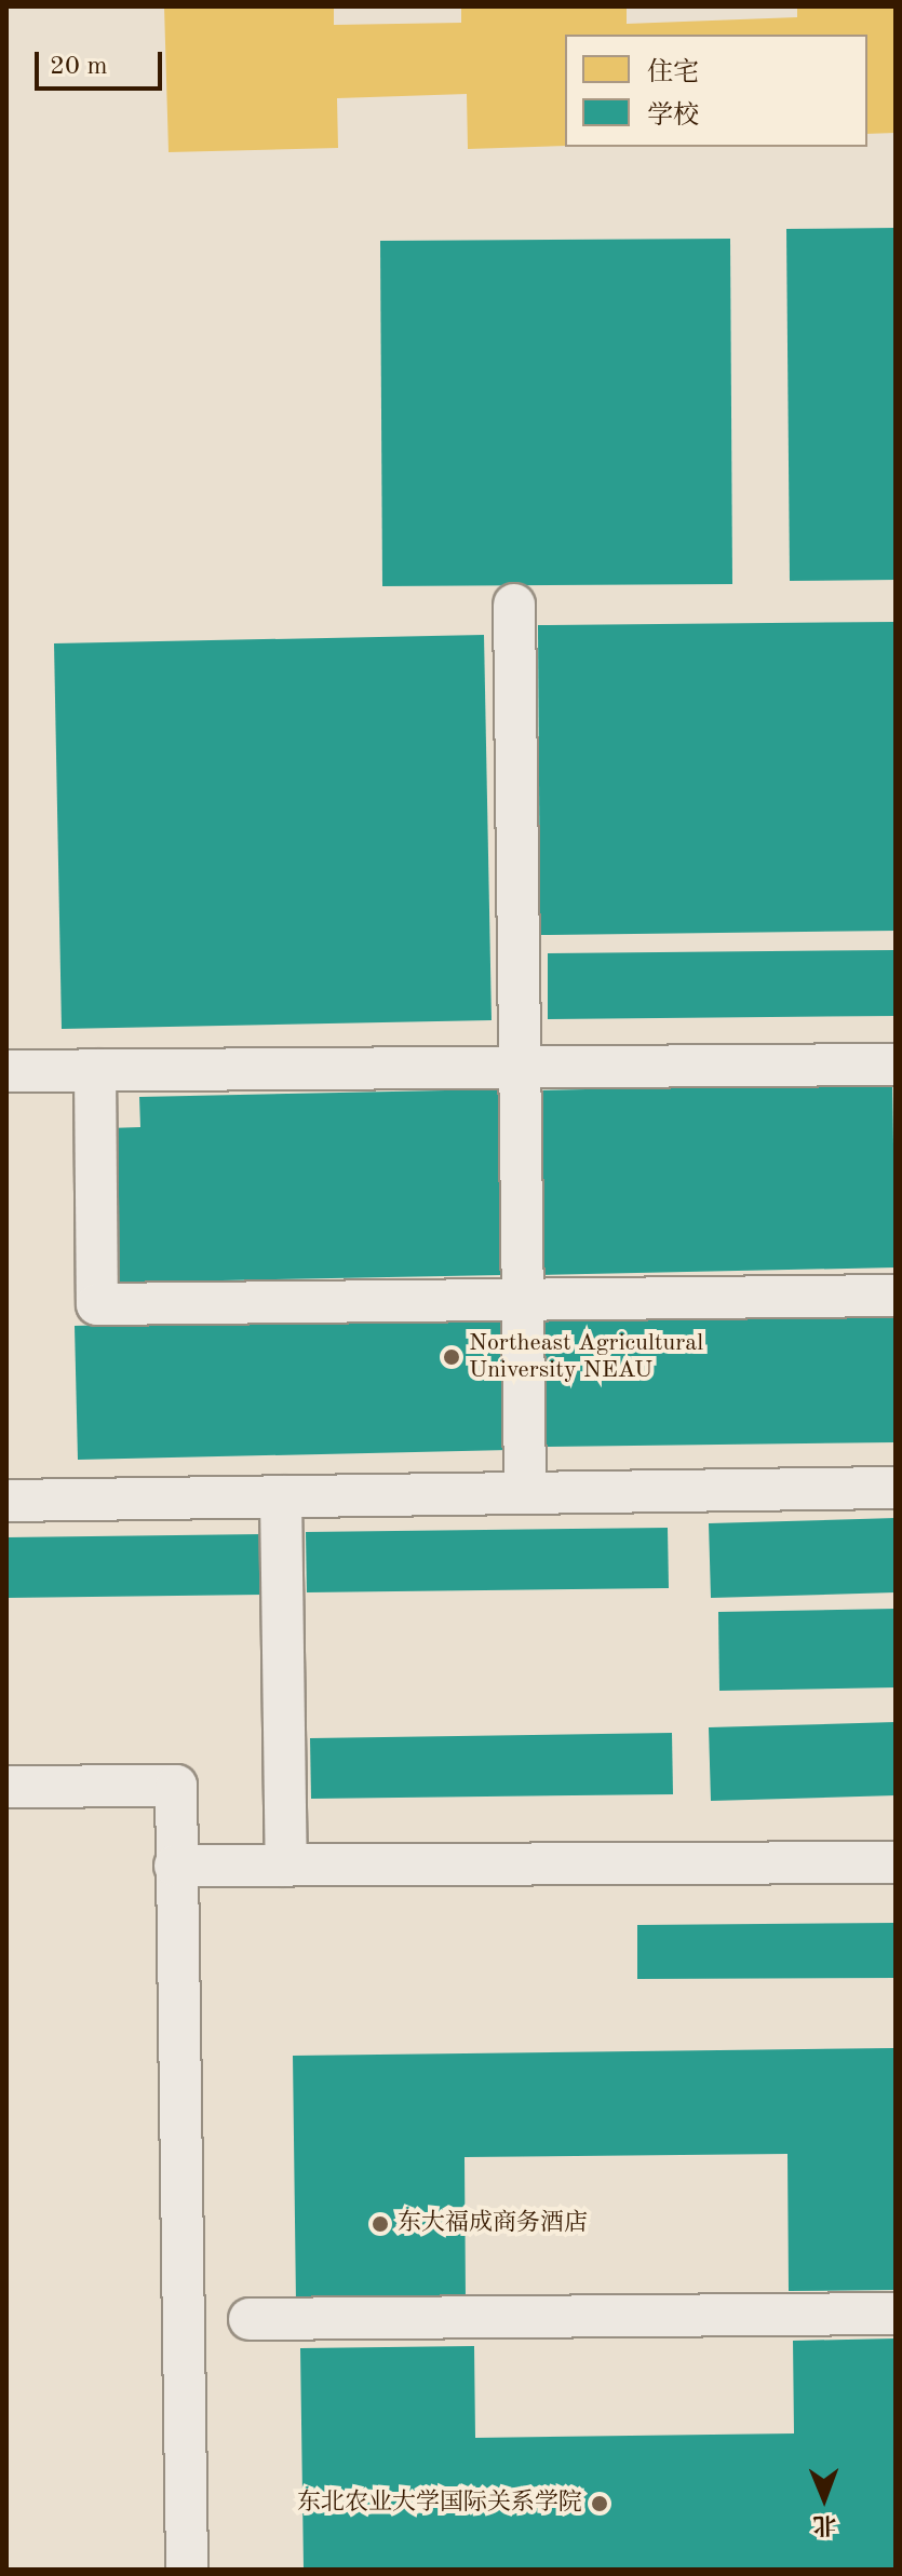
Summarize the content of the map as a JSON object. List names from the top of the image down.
{
  "places": ["Northeast Agricultural University NEAU", "东大福成商务酒店", "东北农业大学国际关系学院"],
  "legend": ["住宅", "学校"],
  "scale_bar": "20 m",
  "north": "bottom"
}
